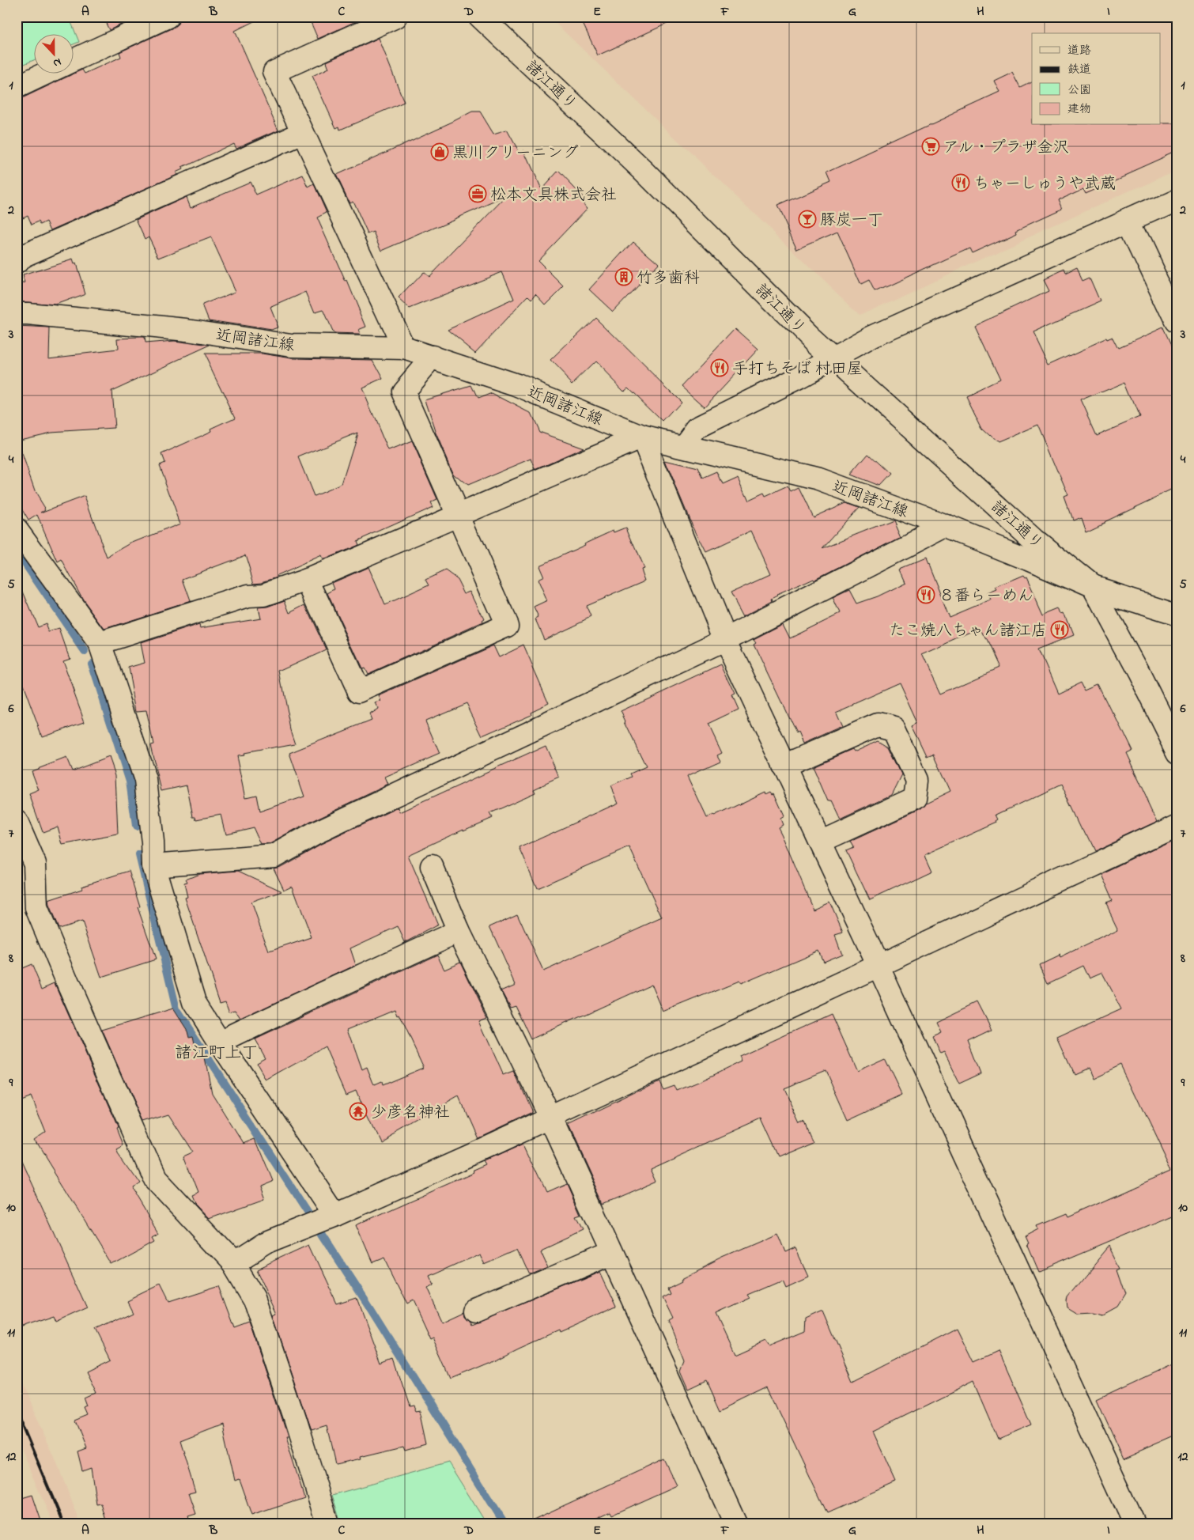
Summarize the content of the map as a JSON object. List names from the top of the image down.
{
  "streets": {
    "street": ["諸江通り", "近岡諸江線"]
  },
  "crossings": [
    ["諸江通り", "近岡諸江線"]
  ],
  "districts": ["諸江町上丁"],
  "places": {
    "supermarket": ["アル・プラザ金沢"],
    "shop": ["黒川クリーニング"],
    "restaurant": [
      "ちゃーしゅうや武蔵",
      "手打ちそば 村田屋",
      "８番らーめん",
      "たこ焼八ちゃん諸江店"
    ],
    "office": ["松本文具株式会社"],
    "bar": ["豚炭一丁"],
    "building": ["竹多歯科"],
    "temple": ["少彦名神社"]
  },
  "legend": [
    "道路",
    "鉄道",
    "公園",
    "建物"
  ],
  "north": "bottom",
  "grid": {
    "columns": [
      "A",
      "B",
      "C",
      "D",
      "E",
      "F",
      "G",
      "H",
      "I"
    ],
    "rows": [
      "1",
      "2",
      "3",
      "4",
      "5",
      "6",
      "7",
      "8",
      "9",
      "10",
      "11",
      "12"
    ]
  }
}
